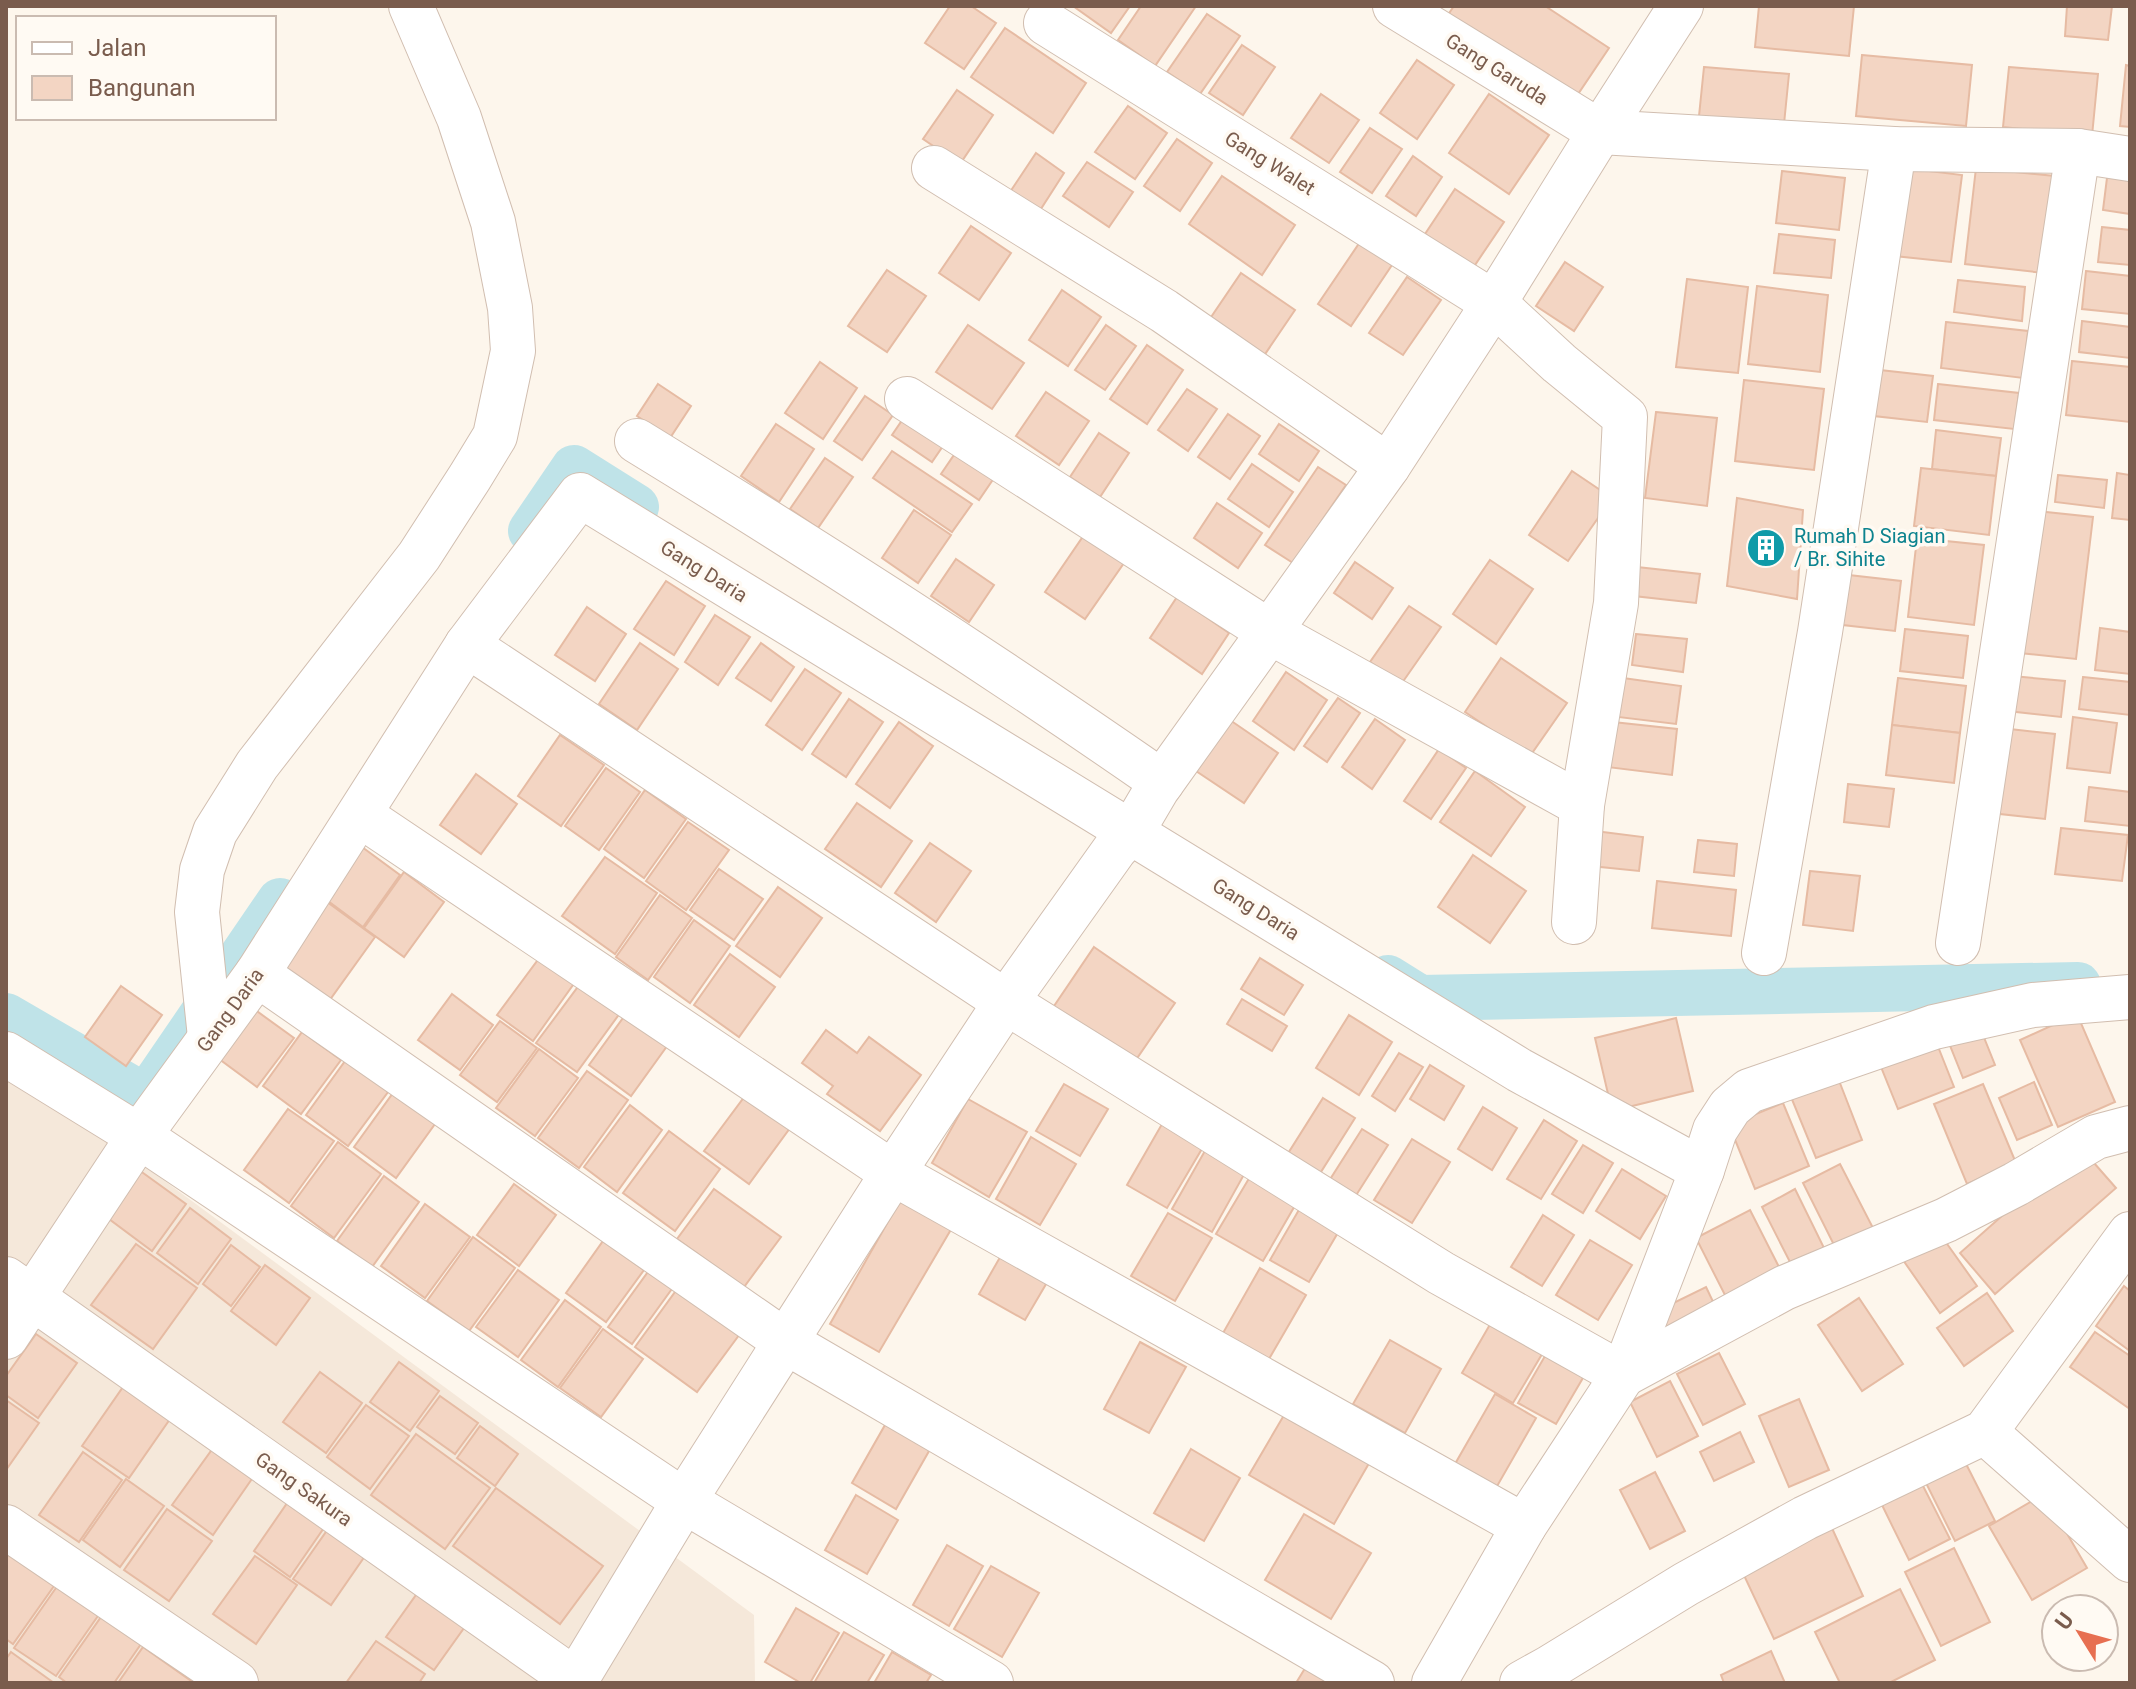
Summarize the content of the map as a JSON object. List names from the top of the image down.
{
  "streets": {
    "street": [
      "Gang Garuda",
      "Gang Walet",
      "Gang Daria",
      "Gang Sakura"
    ]
  },
  "crossings": [
    ["Gang Daria", "Gang Sakura"]
  ],
  "places": {
    "building": ["Rumah D Siagian / Br. Sihite"]
  },
  "legend": ["Jalan", "Bangunan"],
  "north": "top left"
}
